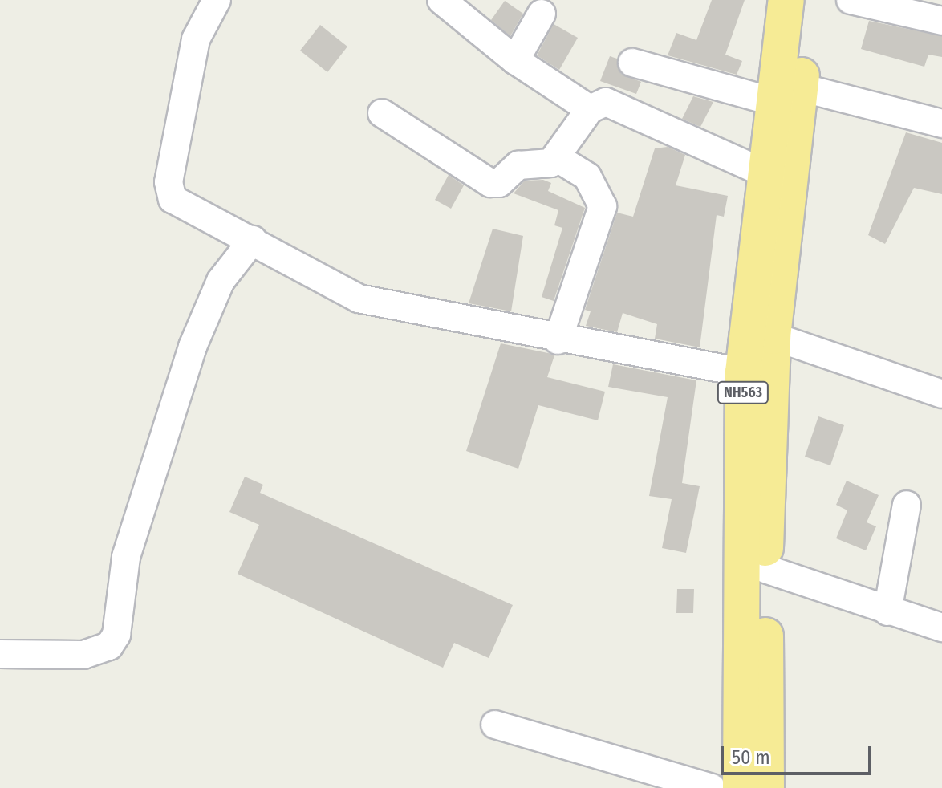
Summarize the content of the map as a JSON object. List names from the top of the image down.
{
  "streets": {
    "highway": ["NH563"]
  },
  "scale_bar": "50 m"
}
